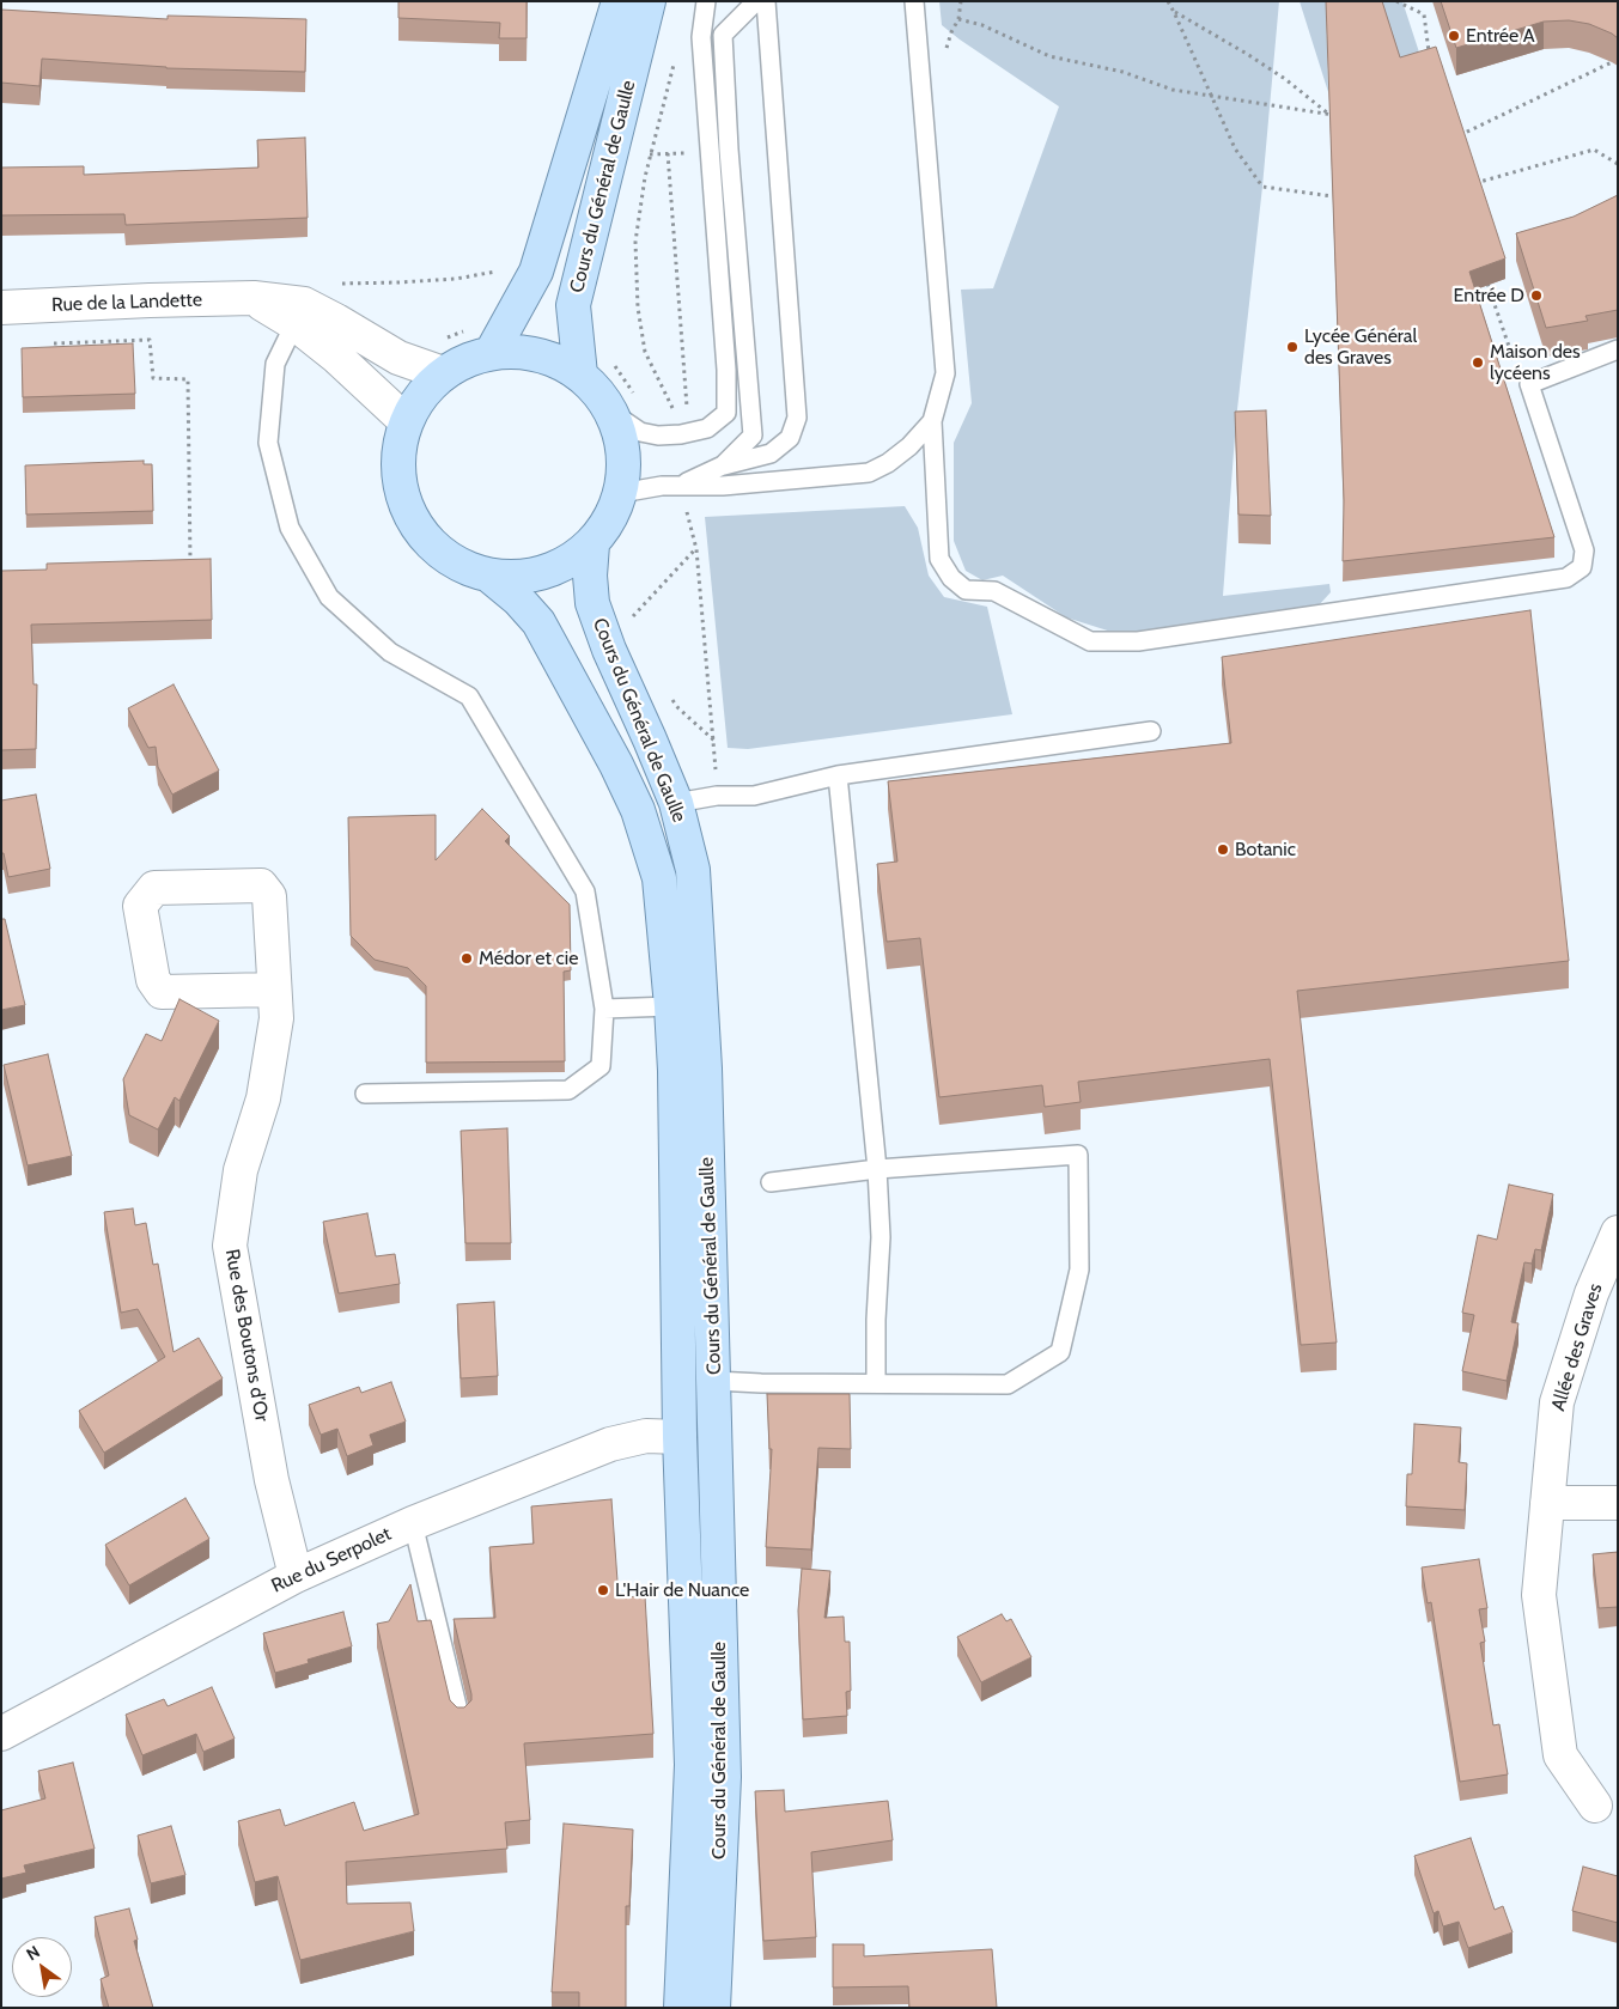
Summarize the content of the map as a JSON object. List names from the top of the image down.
{
  "streets": {
    "main road": ["Cours du Général de Gaulle"],
    "street": [
      "Rue de la Landette",
      "Rue des Boutons d'Or",
      "Allée des Graves",
      "Rue du Serpolet"
    ]
  },
  "crossings": [
    ["Cours du Général de Gaulle", "Rue du Serpolet"],
    ["Rue des Boutons d'Or", "Rue du Serpolet"]
  ],
  "places": [
    "Entrée A",
    "Entrée D",
    "Lycée Général des Graves",
    "Maison des lycéens",
    "Botanic",
    "Médor et cie",
    "L'Hair de Nuance"
  ],
  "north": "top left"
}
